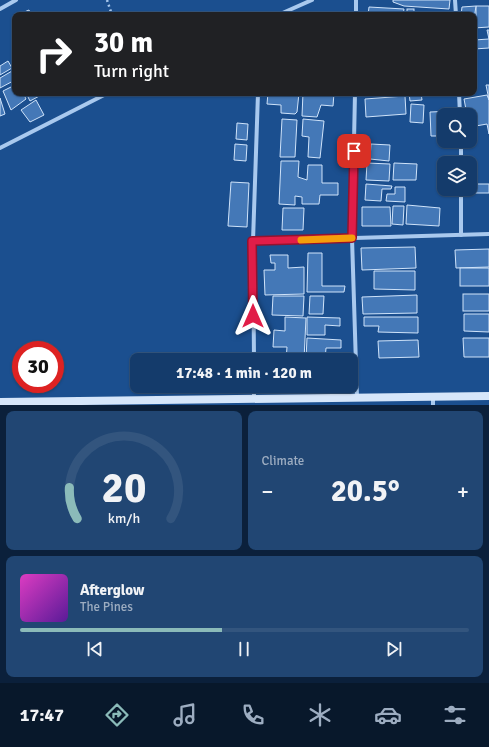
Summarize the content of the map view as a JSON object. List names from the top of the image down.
{
  "page": {
    "turn": ["30 m", "Turn right"],
    "limit": "30",
    "trip": "17:48 · 1 min · 120 m",
    "tile": "Climate",
    "heat": ["−", "20.5°", "+"],
    "song": ["Afterglow", "The Pines"],
    "tabs": "17:47",
    "gauge": ["20", "km/h"]
  }
}
